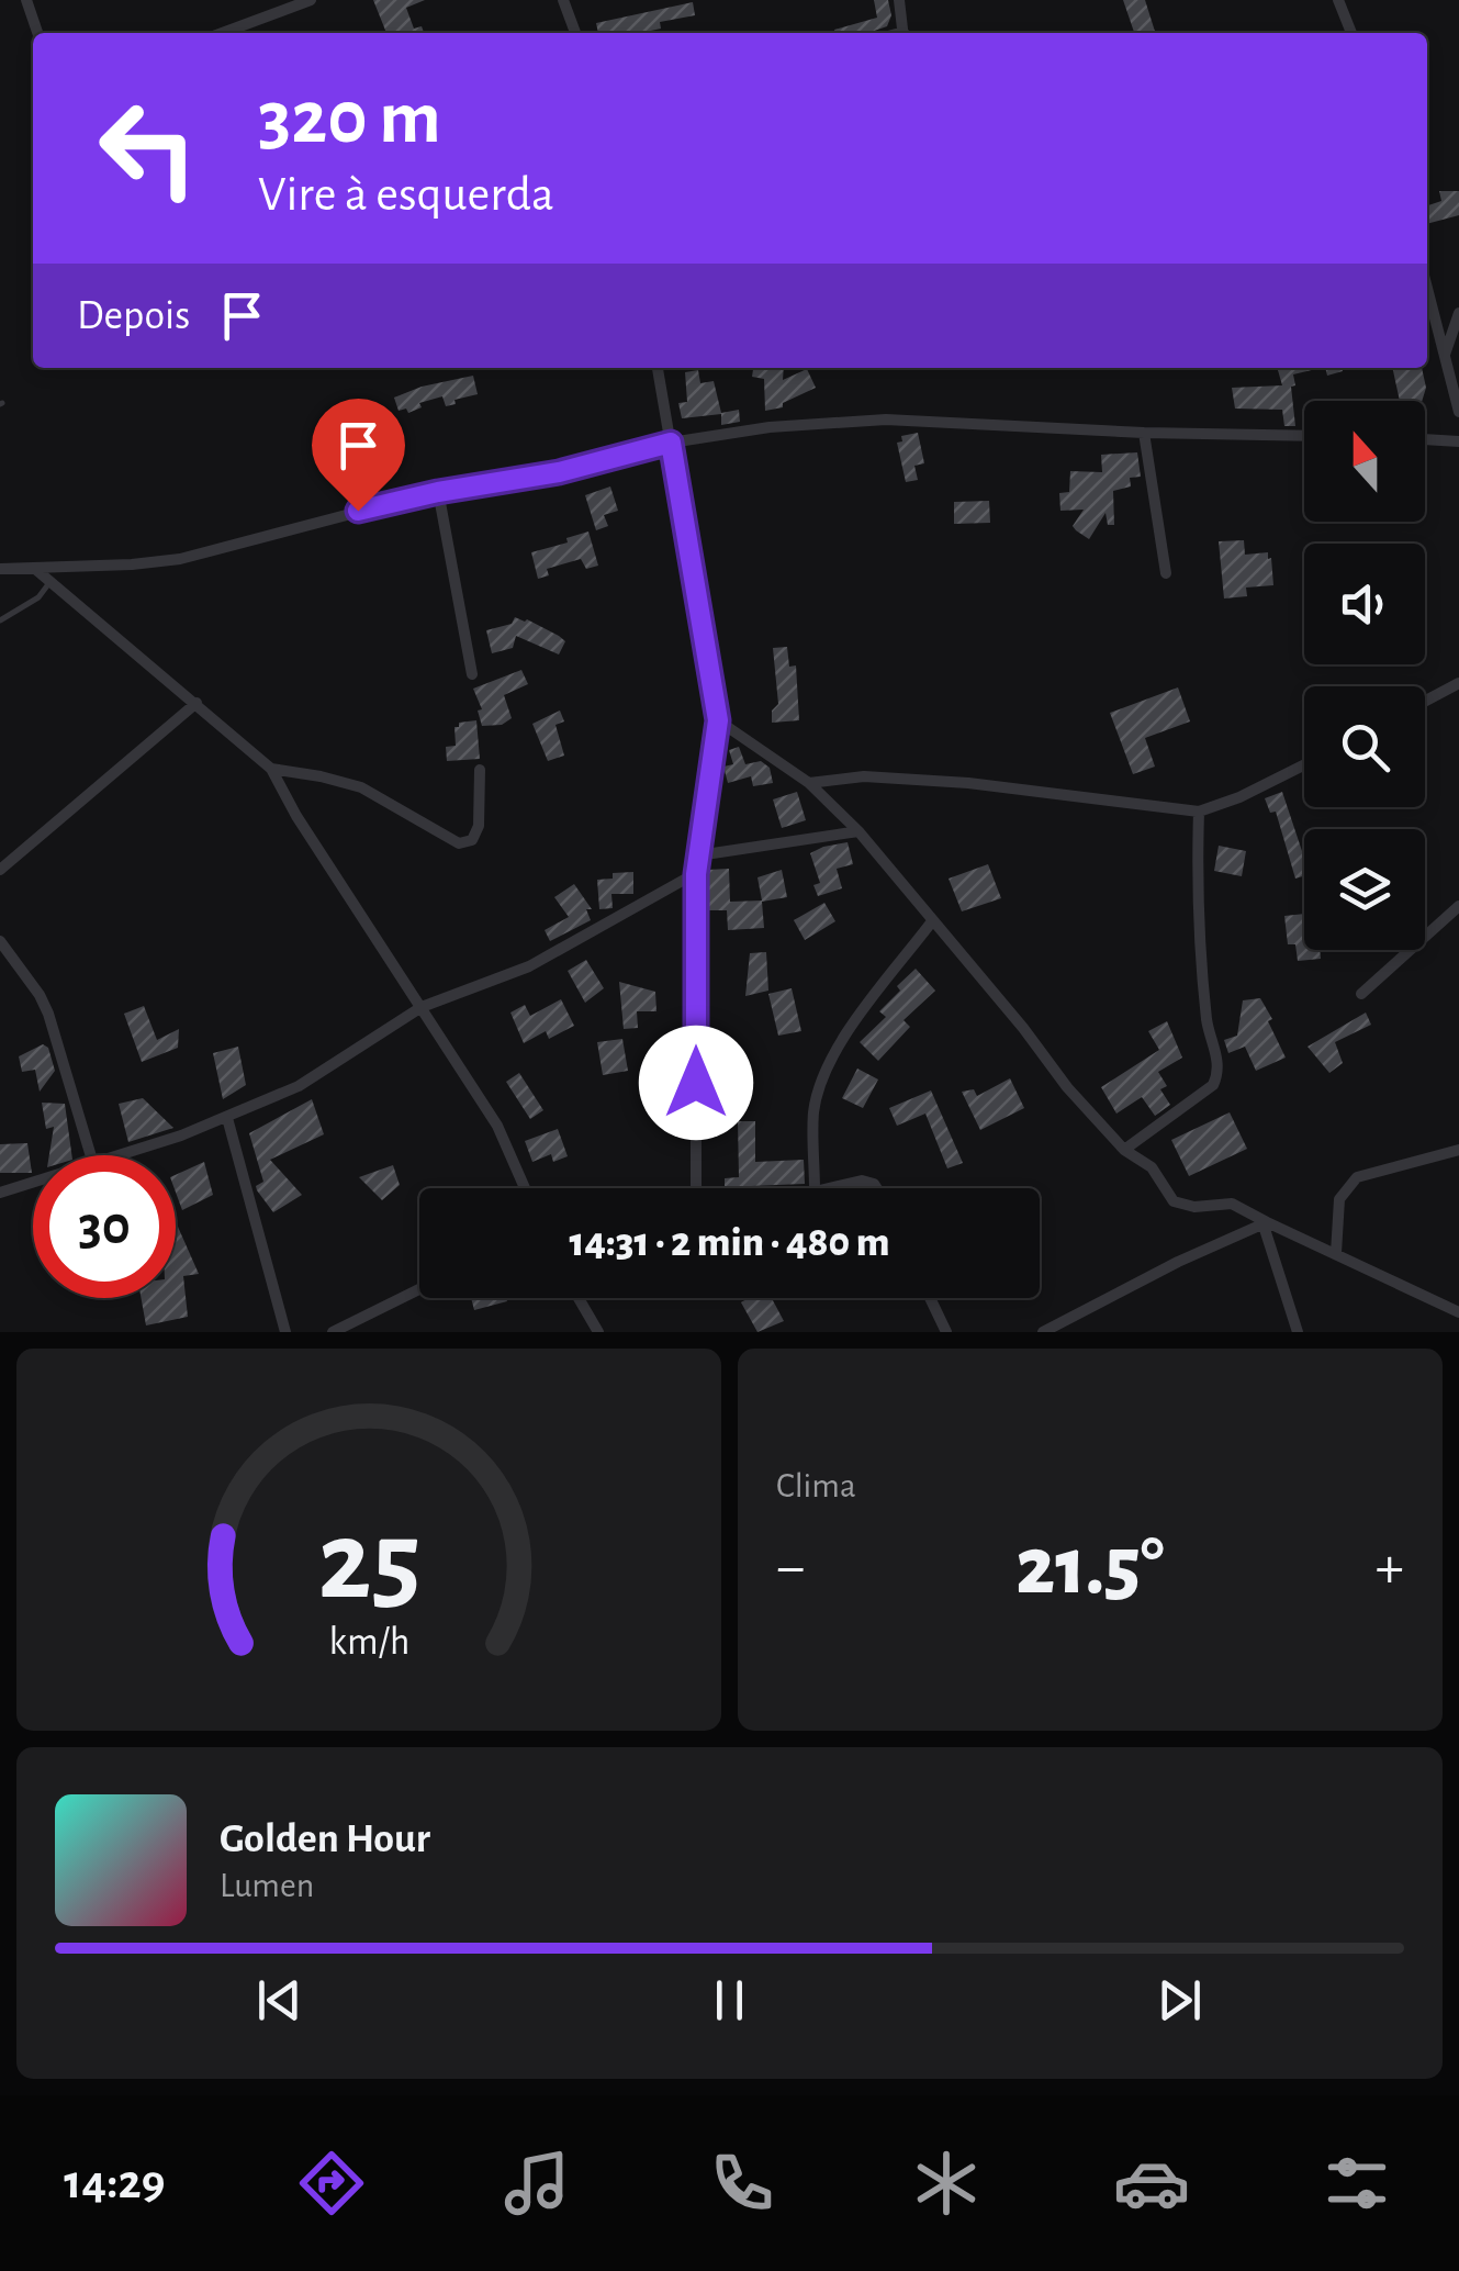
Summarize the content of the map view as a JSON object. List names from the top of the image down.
{
  "north": "top",
  "page": {
    "turn": ["320 m", "Vire à esquerda"],
    "then": "Depois",
    "limit": "30",
    "trip": "14:31 · 2 min · 480 m",
    "tile": "Clima",
    "heat": ["−", "21.5°", "+"],
    "song": ["Golden Hour", "Lumen"],
    "tabs": "14:29",
    "gauge": ["25", "km/h"]
  }
}
